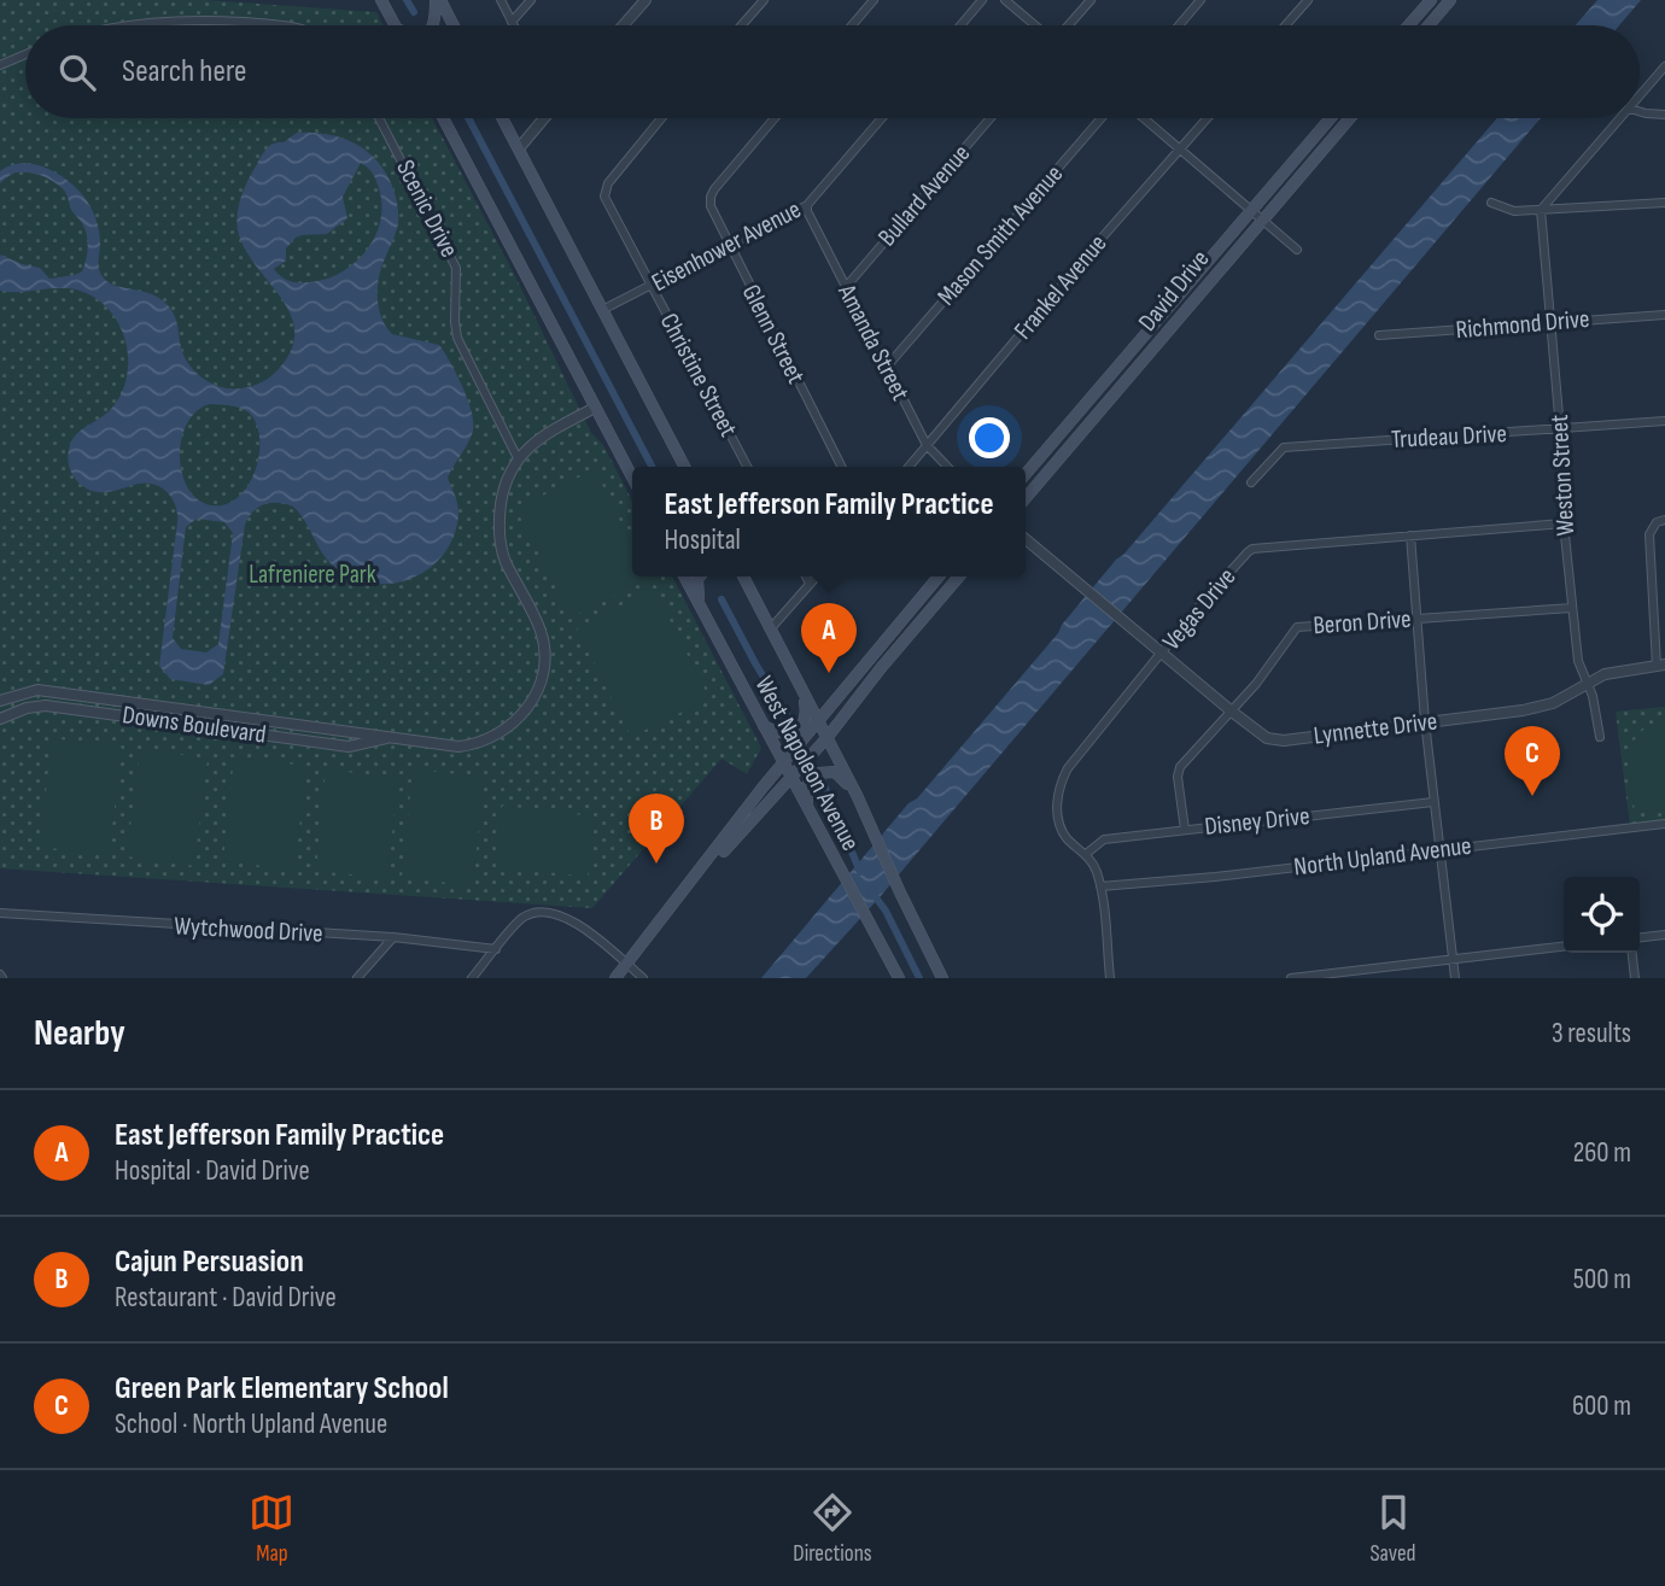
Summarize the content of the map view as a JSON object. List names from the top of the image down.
{
  "streets": {
    "main road": ["David Drive", "West Napoleon Avenue"],
    "street": [
      "Bullard Avenue",
      "Scenic Drive",
      "Mason Smith Avenue",
      "Eisenhower Avenue",
      "Frankel Avenue",
      "Richmond Drive",
      "Glenn Street",
      "Amanda Street",
      "Christine Street",
      "Trudeau Drive",
      "Weston Street",
      "Vegas Drive",
      "Beron Drive",
      "Downs Boulevard",
      "Lynnette Drive",
      "Disney Drive",
      "North Upland Avenue",
      "Wytchwood Drive"
    ]
  },
  "crossings": [
    ["Bullard Avenue", "Amanda Street"],
    ["Scenic Drive", "Downs Boulevard"],
    ["Mason Smith Avenue", "Amanda Street"],
    ["Eisenhower Avenue", "Glenn Street"],
    ["Eisenhower Avenue", "Amanda Street"],
    ["Eisenhower Avenue", "Christine Street"],
    ["Frankel Avenue", "Amanda Street"],
    ["Richmond Drive", "Weston Street"],
    ["Trudeau Drive", "Weston Street"],
    ["Weston Street", "Vegas Drive"],
    ["Weston Street", "Beron Drive"],
    ["Weston Street", "Lynnette Drive"],
    ["Vegas Drive", "Lynnette Drive"],
    ["Vegas Drive", "Disney Drive"],
    ["Vegas Drive", "North Upland Avenue"],
    ["Beron Drive", "Lynnette Drive"],
    ["Beron Drive", "Disney Drive"]
  ],
  "parks": ["Lafreniere Park"],
  "page": {
    "search": "Search here",
    "popup": ["East Jefferson Family Practice", "Hospital"],
    "pins": ["A", "C", "B"],
    "heading": ["Nearby", "3 results"],
    "list": [
      {
        "mark": "A",
        "name": "East Jefferson Family Practice",
        "note": "Hospital · David Drive",
        "value": "260 m"
      },
      {
        "mark": "B",
        "name": "Cajun Persuasion",
        "note": "Restaurant · David Drive",
        "value": "500 m"
      },
      {
        "mark": "C",
        "name": "Green Park Elementary School",
        "note": "School · North Upland Avenue",
        "value": "600 m"
      }
    ],
    "nav": ["Map", "Directions", "Saved"]
  }
}
